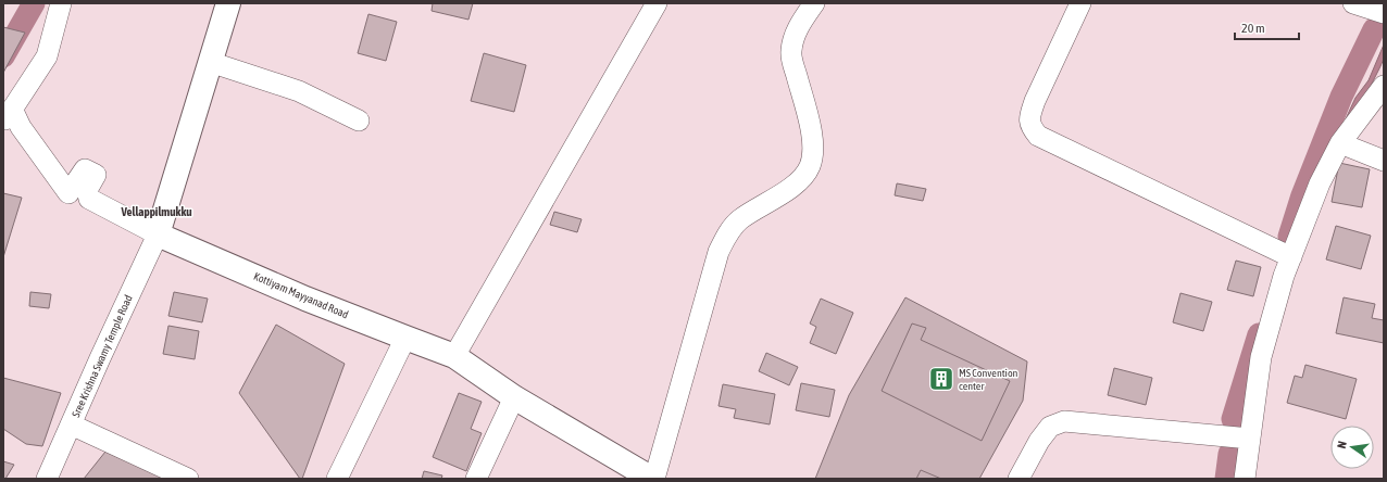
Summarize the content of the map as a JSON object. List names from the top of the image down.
{
  "streets": {
    "street": ["Kottiyam Mayyanad Road", "Sree Krishna Swamy Temple Road"]
  },
  "crossings": [
    ["Kottiyam Mayyanad Road", "Sree Krishna Swamy Temple Road"]
  ],
  "districts": ["Vellappilmukku"],
  "places": {
    "building": ["MS Convention center"]
  },
  "scale_bar": "20 m",
  "north": "left"
}
